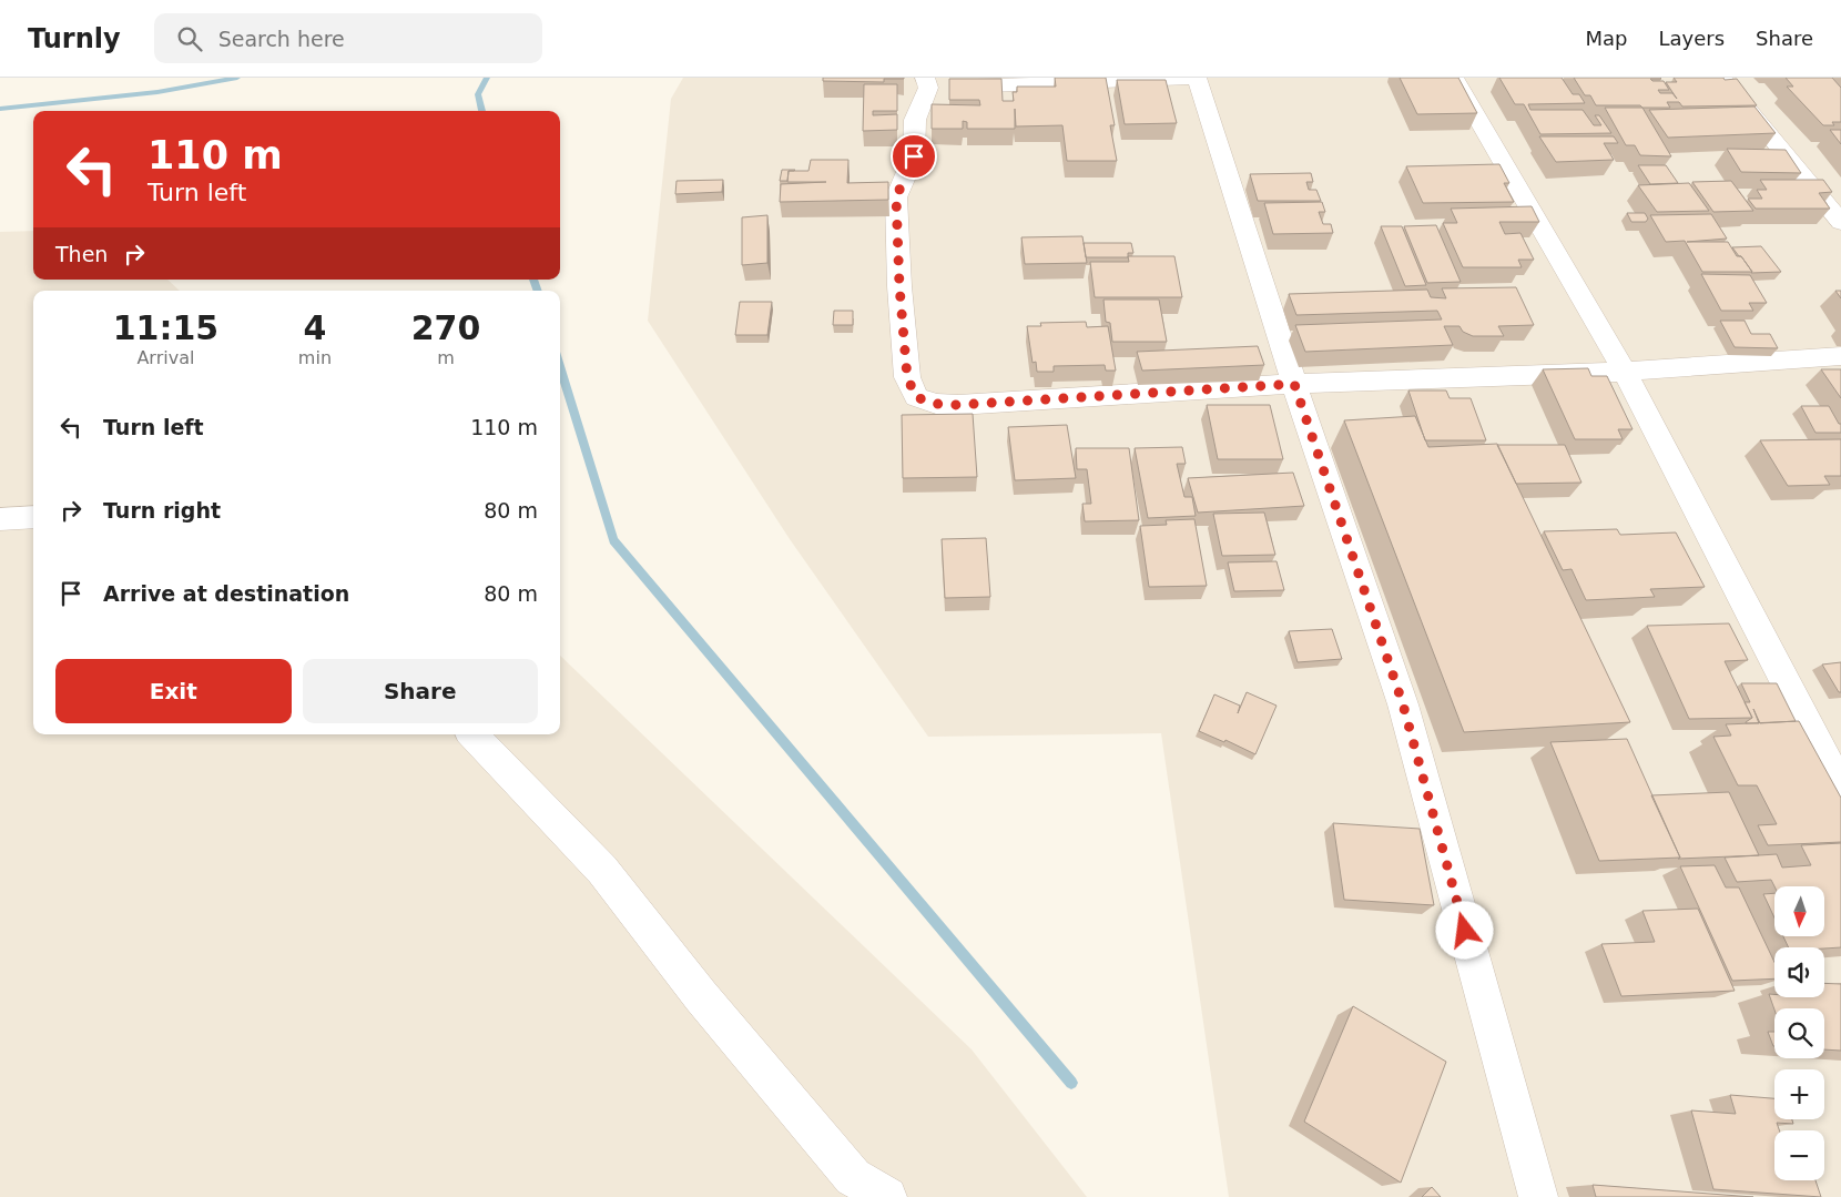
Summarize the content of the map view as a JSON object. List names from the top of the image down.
{
  "north": "bottom",
  "page": {
    "header": "Turnly",
    "search": "Search here",
    "nav": ["Map", "Layers", "Share"],
    "turn": ["110 m", "Turn left"],
    "then": "Then",
    "eta": [
      "11:15",
      "Arrival",
      "4",
      "min",
      "270",
      "m"
    ],
    "list": [
      {
        "name": "Turn left",
        "value": "110 m"
      },
      {
        "name": "Turn right",
        "value": "80 m"
      },
      {
        "name": "Arrive at destination",
        "value": "80 m"
      }
    ],
    "buttons": ["Exit", "Share"],
    "map_buttons": ["+", "−"]
  }
}
